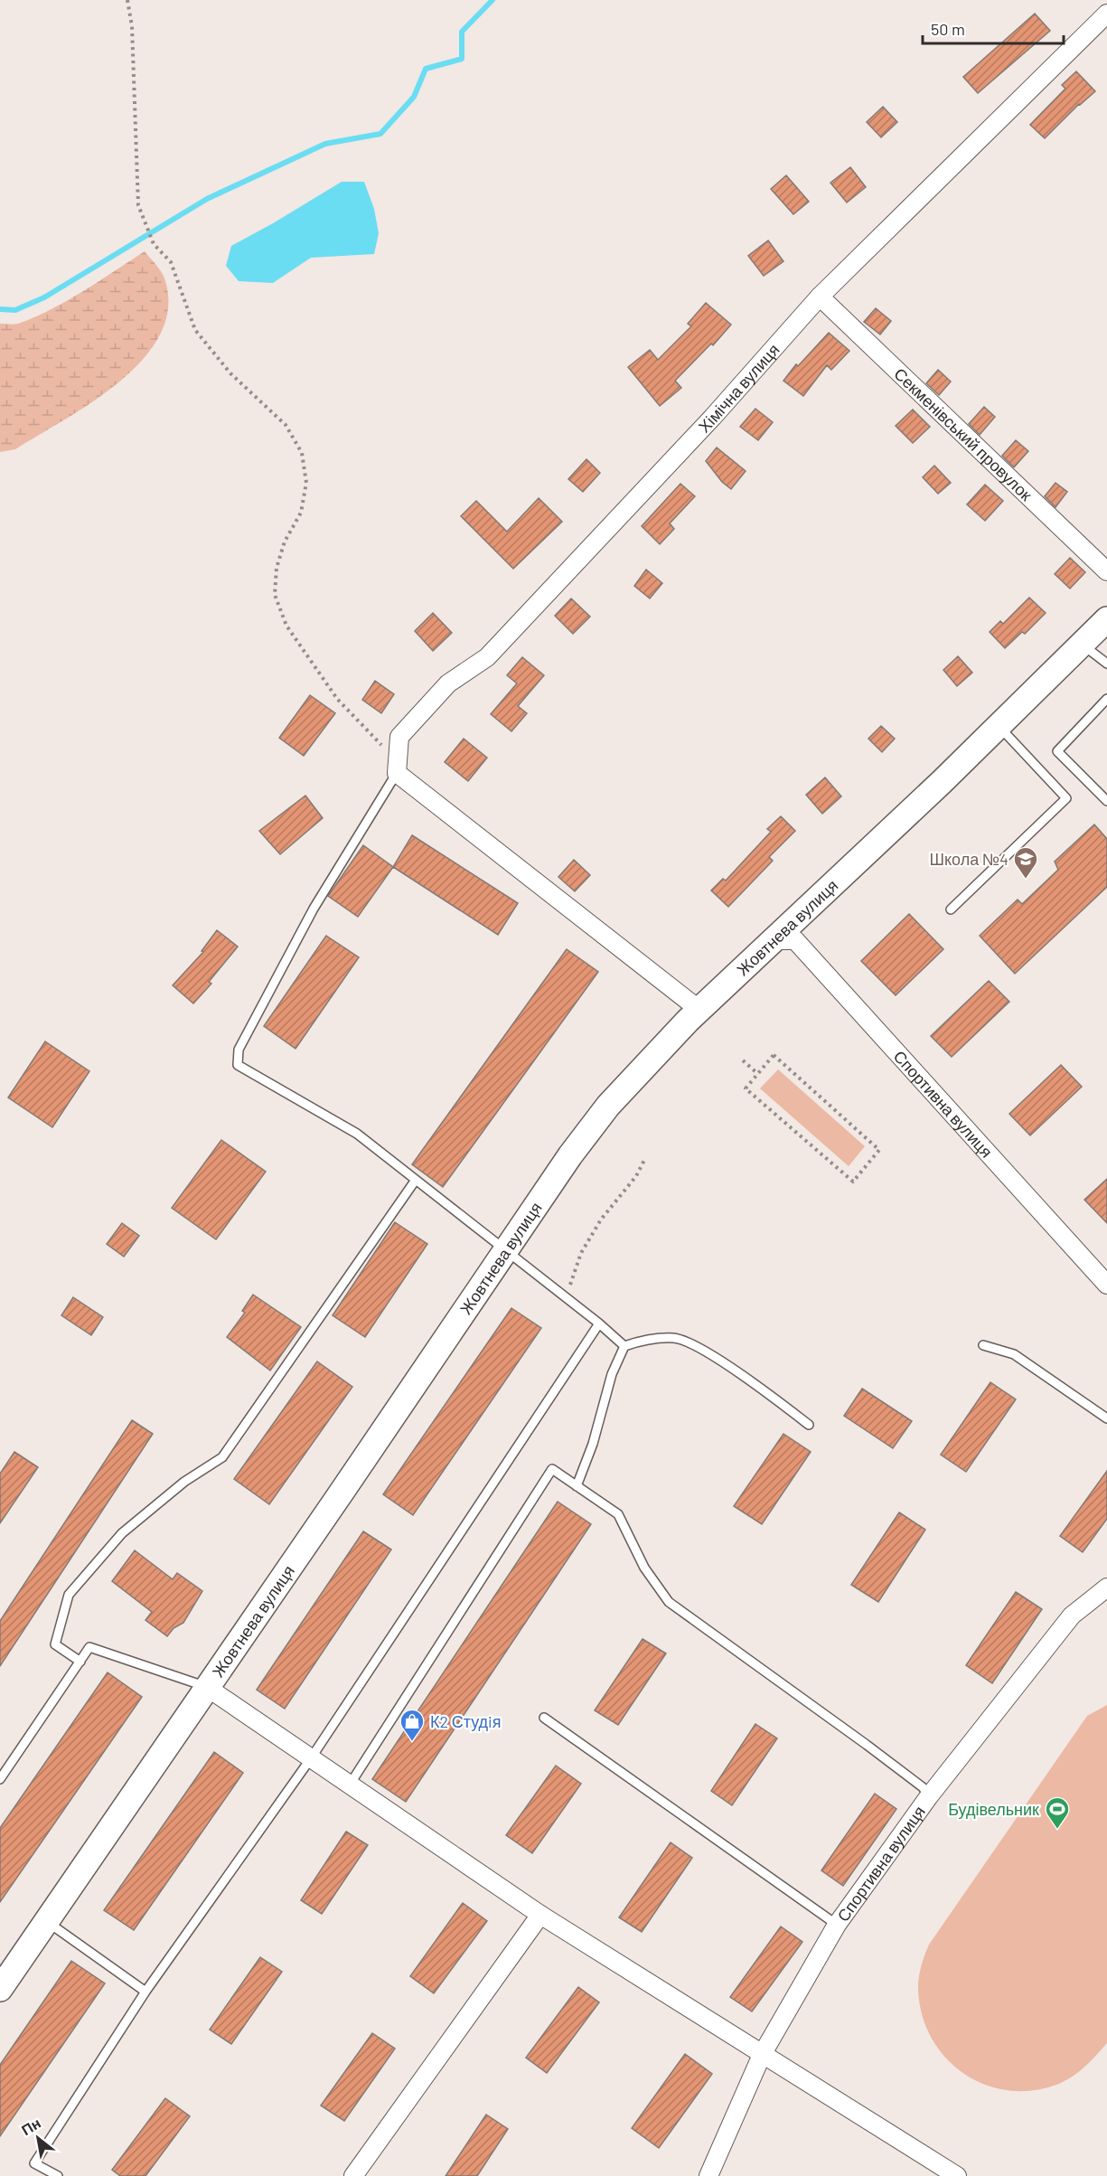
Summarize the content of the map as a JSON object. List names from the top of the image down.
{
  "streets": {
    "main road": ["Жовтнева вулиця"],
    "street": ["Хімічна вулиця", "Секменівський провулок", "Спортивна вулиця"]
  },
  "crossings": [
    ["Хімічна вулиця", "Секменівський провулок"],
    ["Жовтнева вулиця", "Спортивна вулиця"]
  ],
  "places": {
    "school or university": ["Школа №4"],
    "shop": ["К2 Студiя"],
    "sports": ["Будівельник"]
  },
  "scale_bar": "50 m",
  "north": "top left"
}
